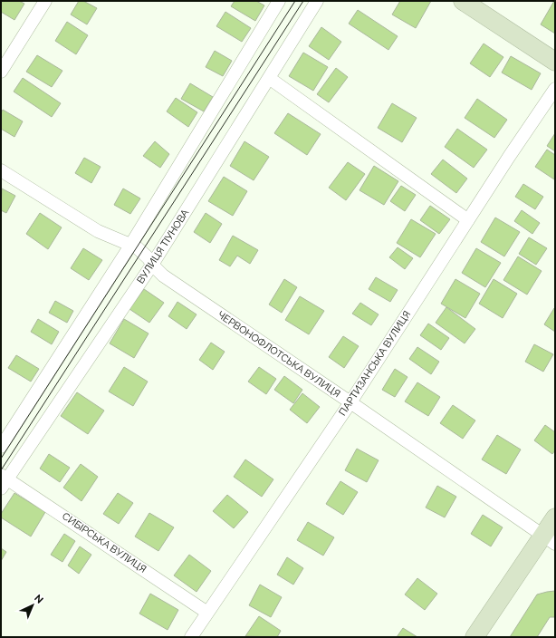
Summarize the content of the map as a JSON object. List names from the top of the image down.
{
  "streets": {
    "street": [
      "ВУЛИЦЯ ТІУНОВА",
      "ЧЕРВОНОФЛОТСЬКА ВУЛИЦЯ",
      "ПАРТИЗАНСЬКА ВУЛИЦЯ",
      "СИБІРСЬКА ВУЛИЦЯ"
    ]
  },
  "crossings": [
    ["ВУЛИЦЯ ТІУНОВА", "ЧЕРВОНОФЛОТСЬКА ВУЛИЦЯ"],
    ["ВУЛИЦЯ ТІУНОВА", "СИБІРСЬКА ВУЛИЦЯ"],
    ["ЧЕРВОНОФЛОТСЬКА ВУЛИЦЯ", "ПАРТИЗАНСЬКА ВУЛИЦЯ"],
    ["ПАРТИЗАНСЬКА ВУЛИЦЯ", "СИБІРСЬКА ВУЛИЦЯ"]
  ],
  "north": "top right"
}
